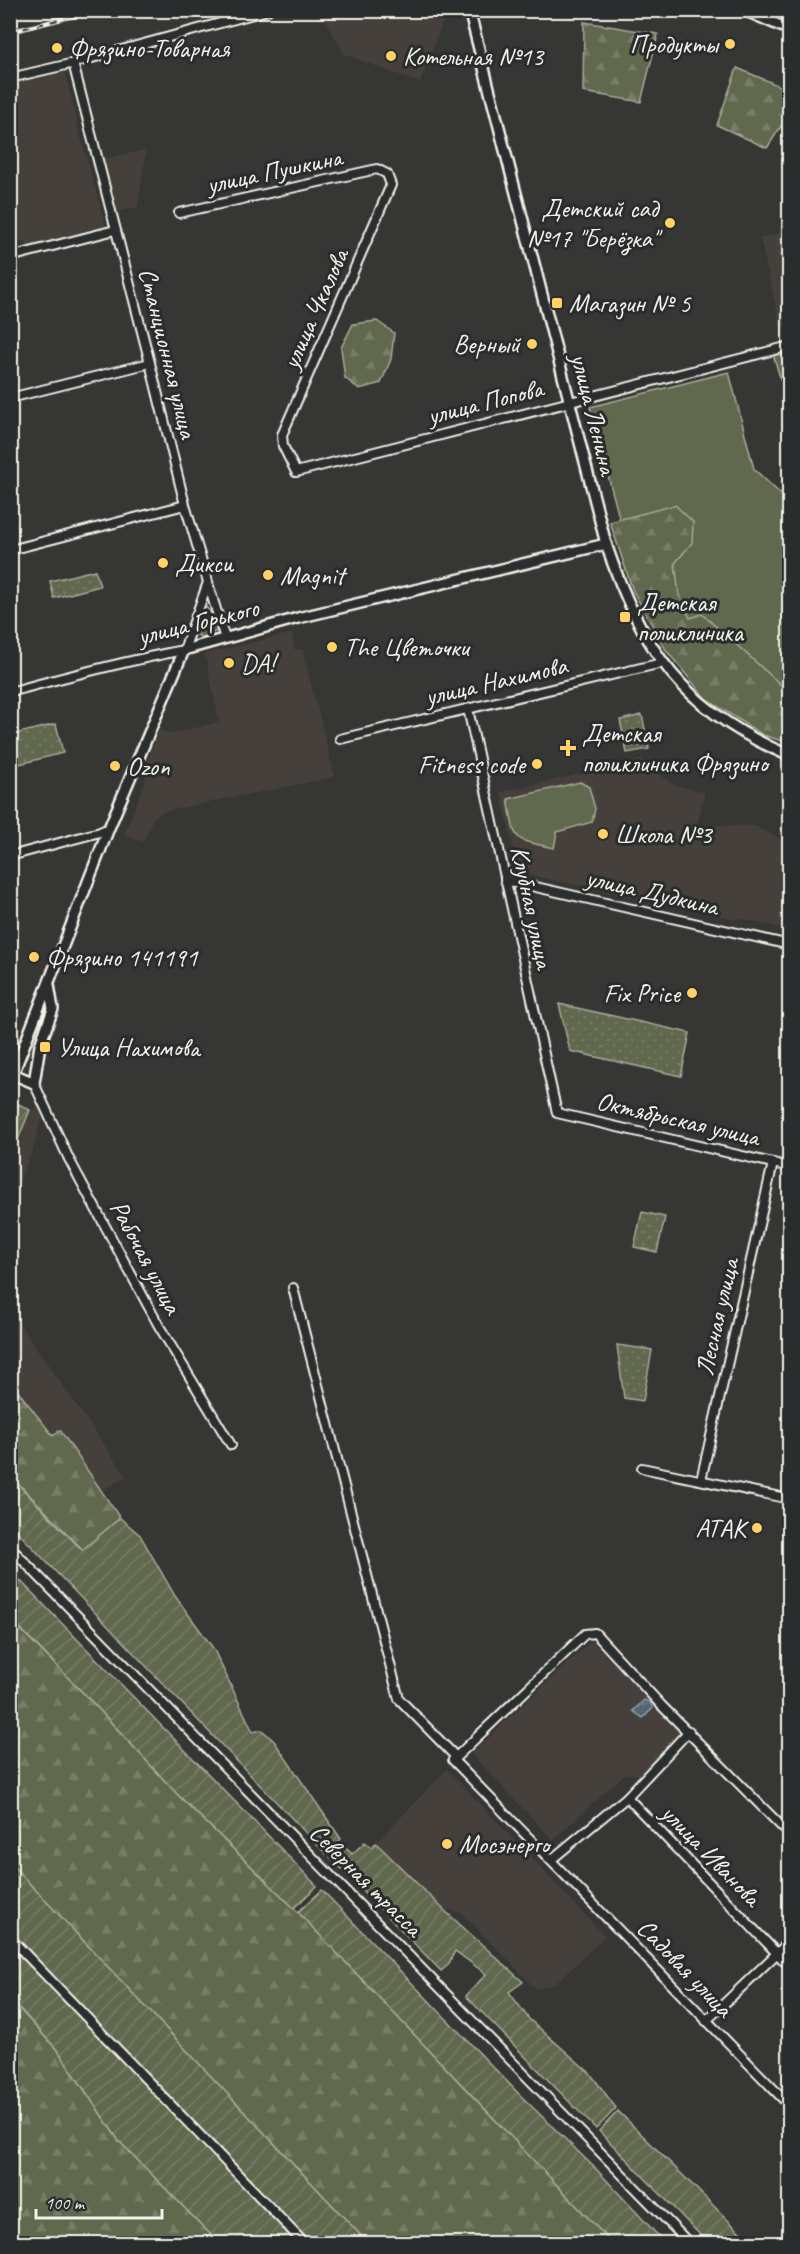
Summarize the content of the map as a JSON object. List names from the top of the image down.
{
  "streets": {
    "street": [
      "улица Пушкина",
      "улица Чкалова",
      "Станционная улица",
      "улица Попова",
      "улица Ленина",
      "улица Горького",
      "улица Нахимова",
      "улица Дудкина",
      "Клубная улица",
      "Октябрьская улица",
      "Рабочая улица",
      "Лесная улица",
      "улица Иванова",
      "Северная трасса",
      "Садовая улица"
    ]
  },
  "crossings": [
    ["улица Пушкина", "улица Чкалова"],
    ["улица Чкалова", "улица Попова"],
    ["Станционная улица", "улица Горького"],
    ["улица Попова", "улица Ленина"],
    ["улица Ленина", "улица Горького"],
    ["улица Ленина", "улица Нахимова"],
    ["улица Нахимова", "Клубная улица"],
    ["улица Дудкина", "Клубная улица"],
    ["Клубная улица", "Октябрьская улица"],
    ["Октябрьская улица", "Лесная улица"]
  ],
  "places": {
    "other": [
      "Продукты",
      "Фрязино-Товарная",
      "Котельная №13",
      "Детский сад №17 \"Берёзка\"",
      "Верный",
      "Дикси",
      "Magnit",
      "The Цветочки",
      "DA!",
      "Fitness code",
      "Ozon",
      "Школа №3",
      "Фрязино 141191",
      "Fix Price",
      "АТАК",
      "Мосэнерго"
    ],
    "transit": ["Магазин № 5", "Детская поликлиника", "Улица Нахимова"],
    "health": ["Детская поликлиника Фрязино"]
  },
  "scale_bar": "100 m"
}
